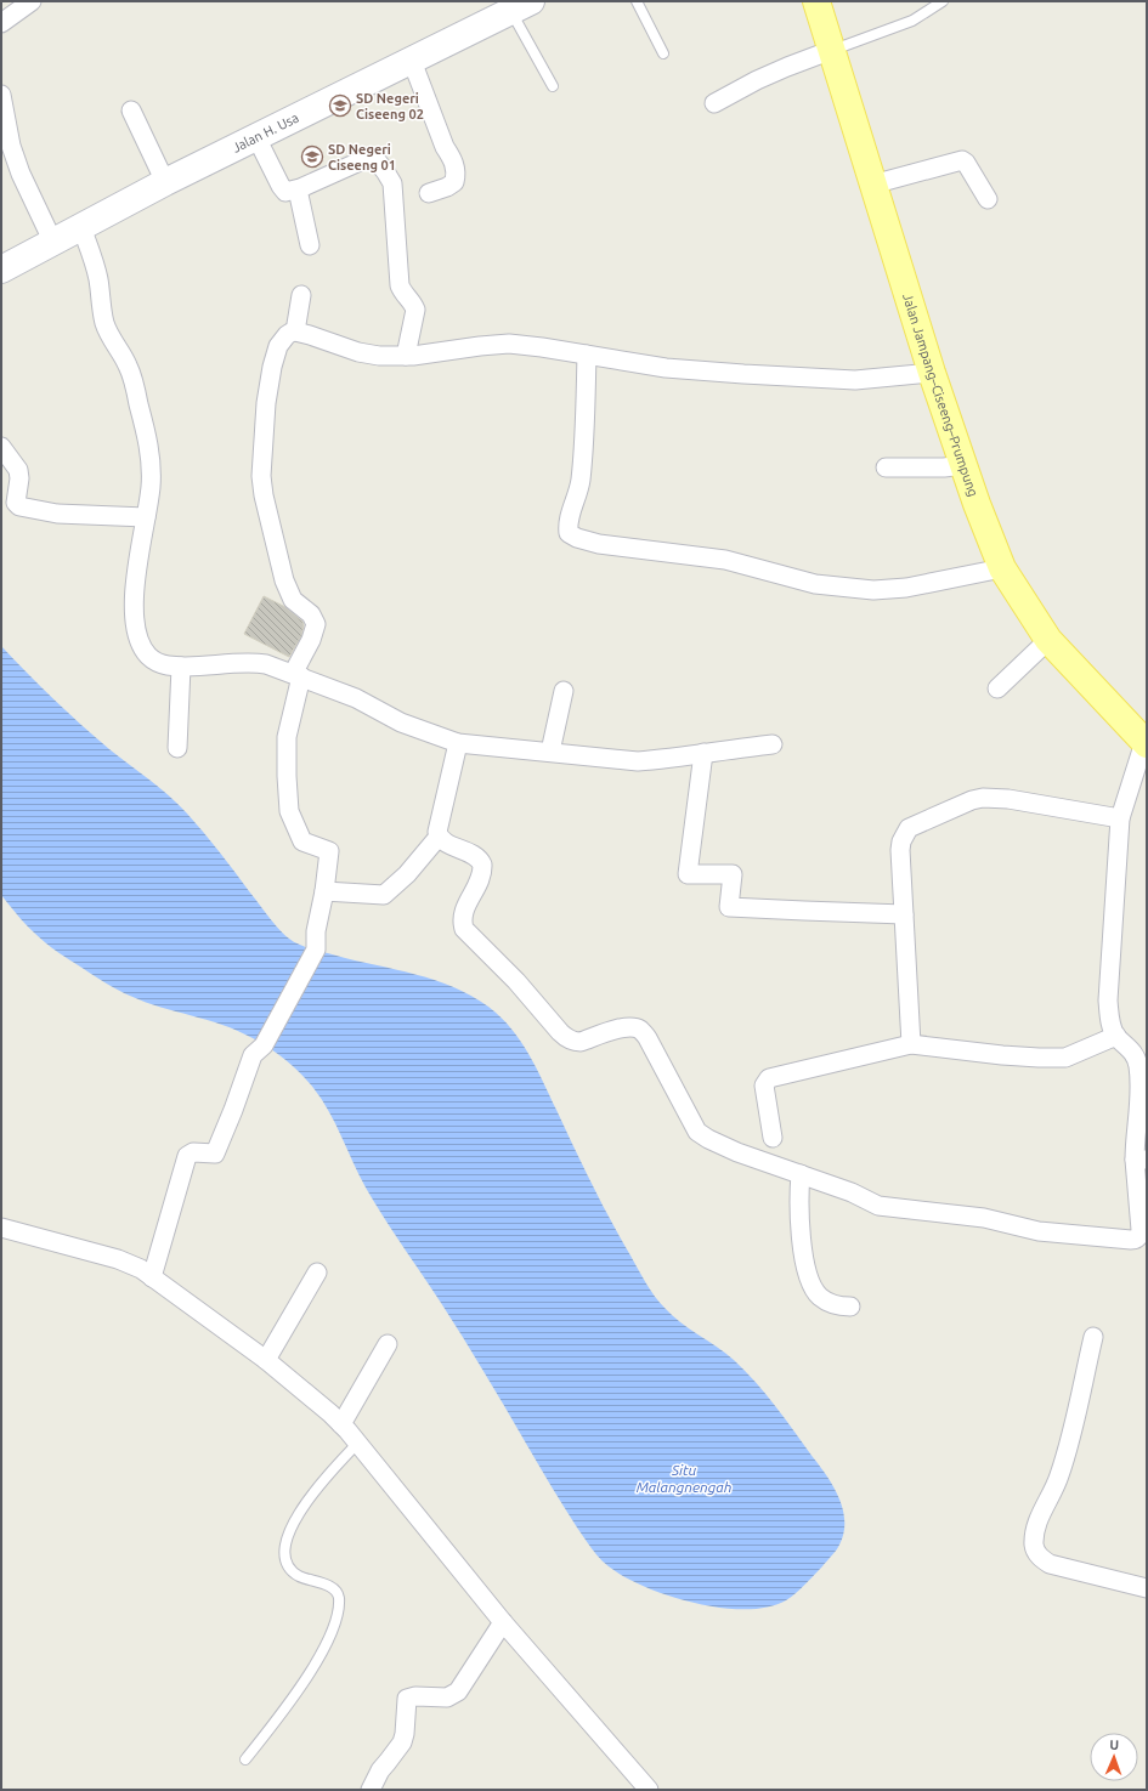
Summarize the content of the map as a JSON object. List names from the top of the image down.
{
  "streets": {
    "main road": ["Jalan Jampang–Ciseeng–Prumpung"],
    "street": ["Jalan H. Usa"]
  },
  "water": ["Situ Malangnengah"],
  "places": {
    "school or university": ["SD Negeri Ciseeng 02", "SD Negeri Ciseeng 01"]
  },
  "north": "top"
}
